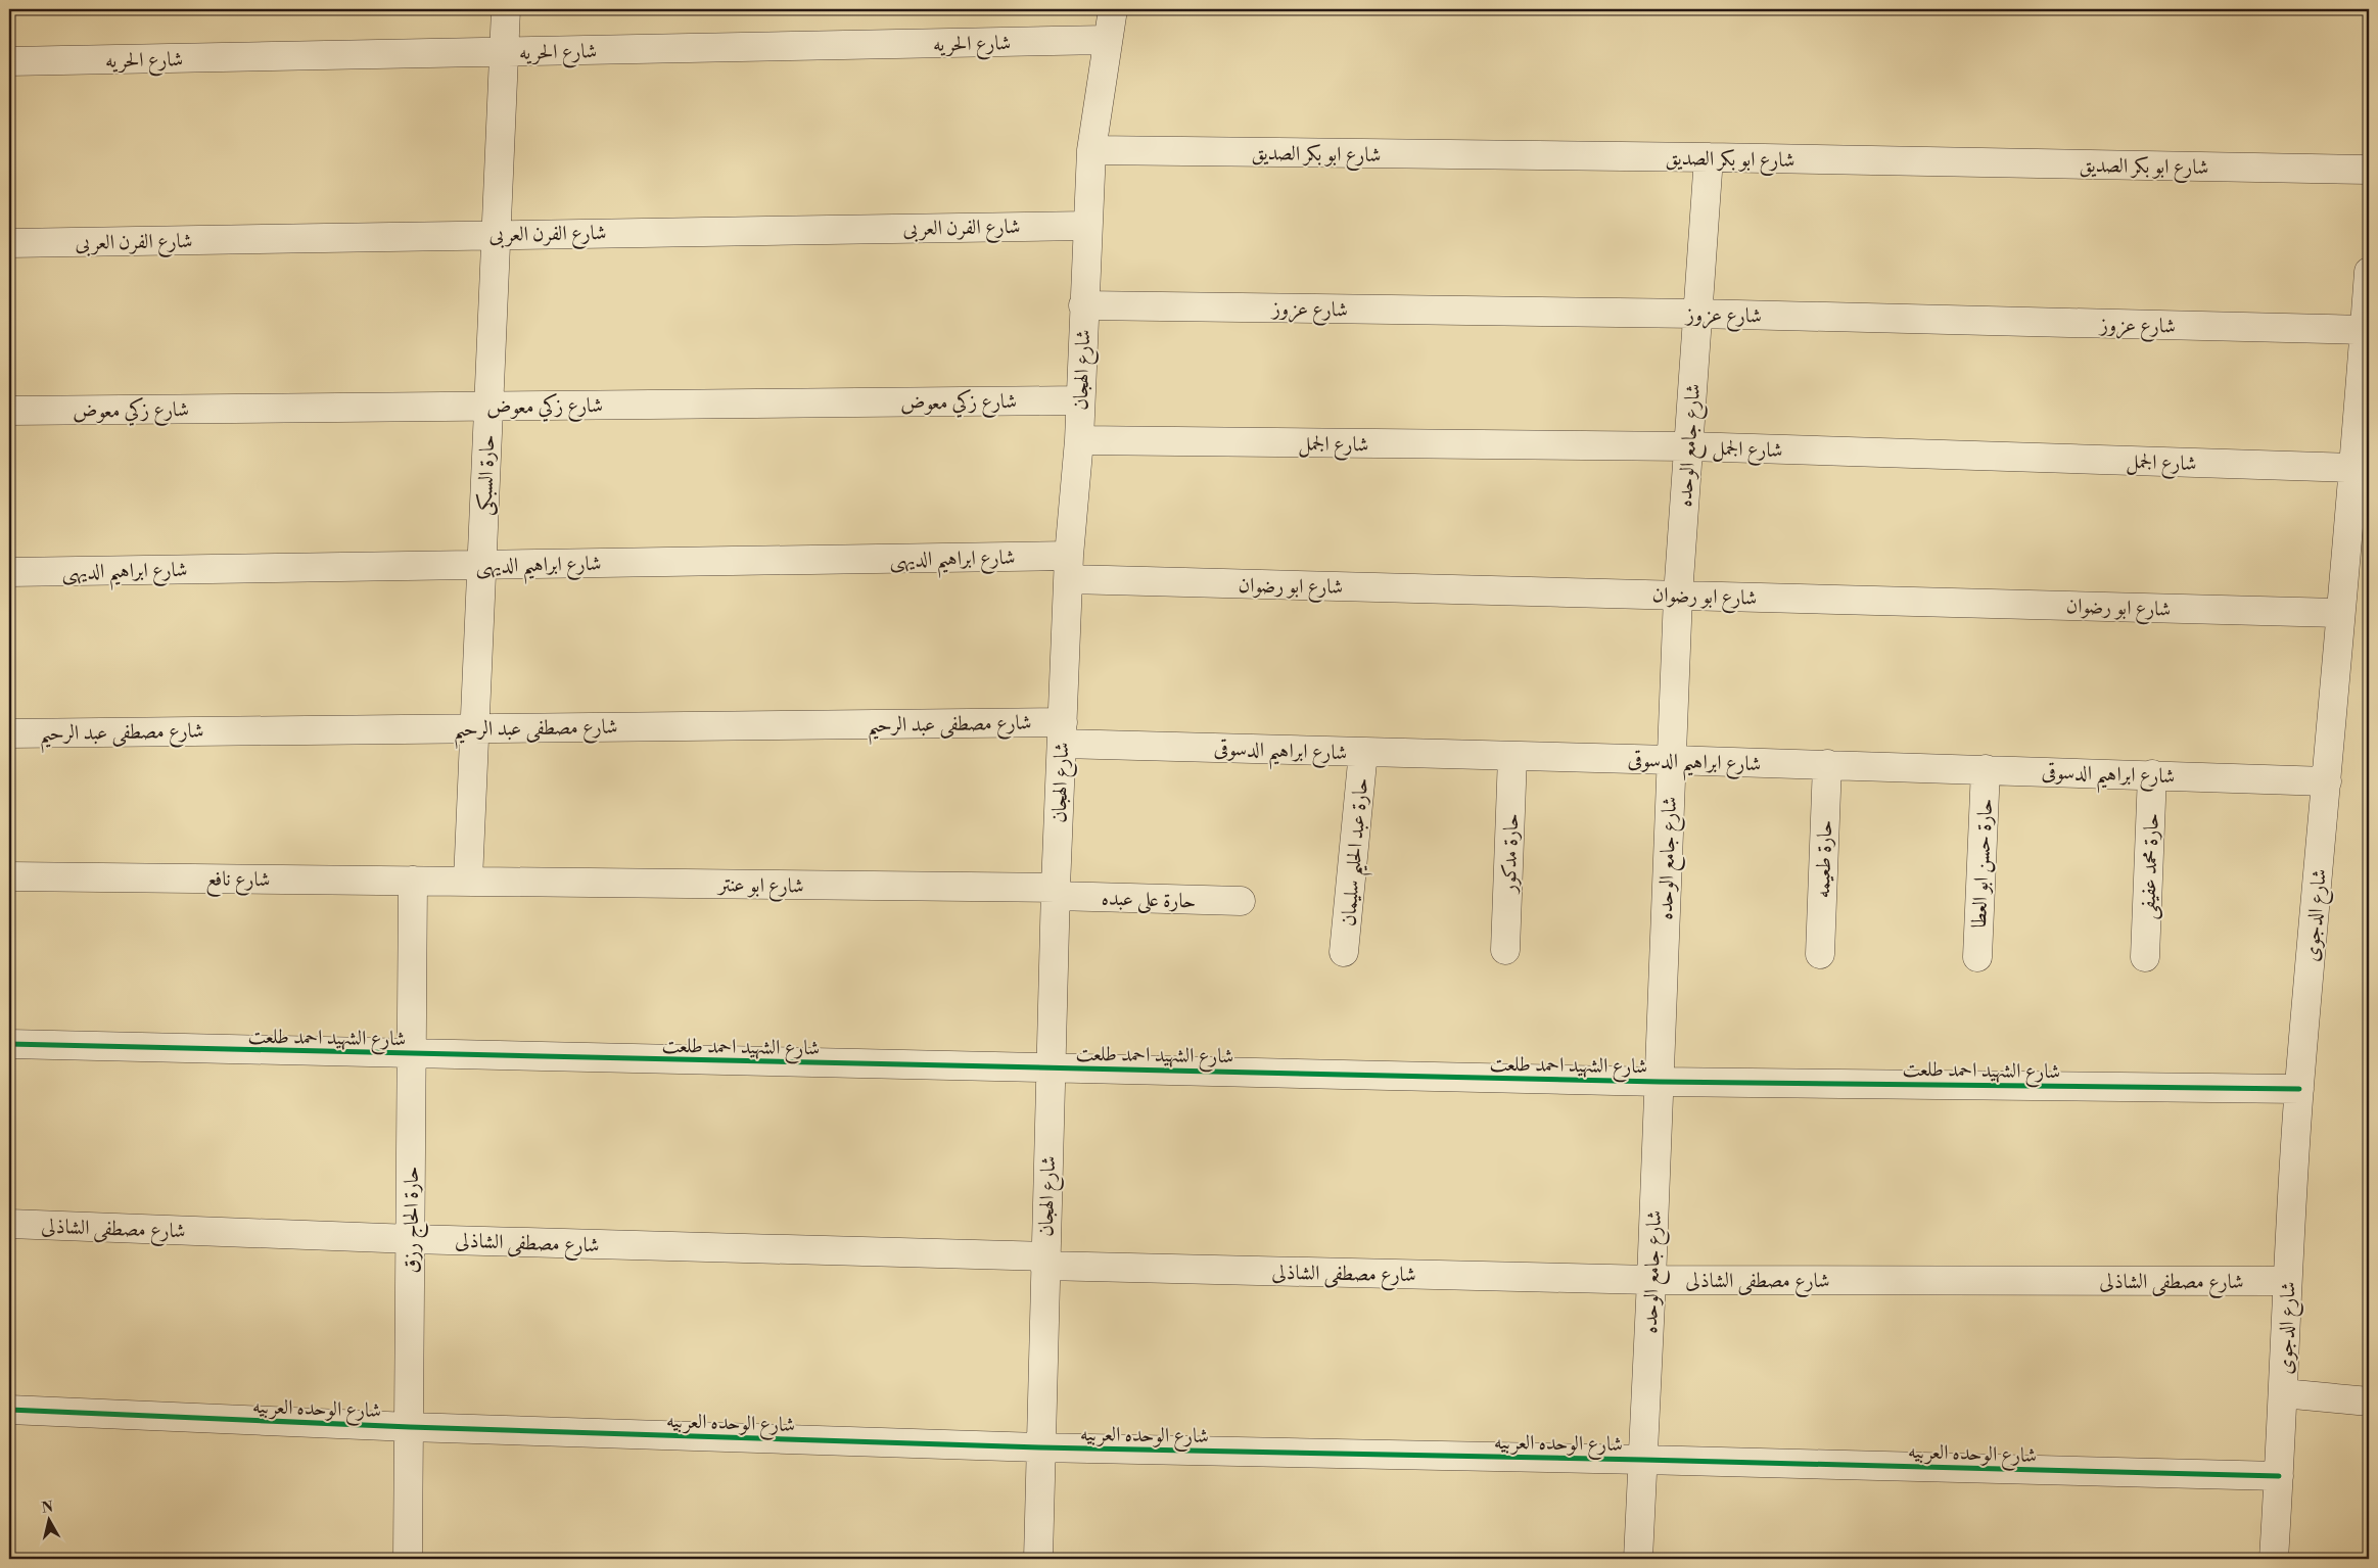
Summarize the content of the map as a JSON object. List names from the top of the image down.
{
  "streets": {
    "street": [
      "شارع الحريه",
      "شارع ابو بكر الصديق",
      "شارع الفرن العربى",
      "شارع عزوز",
      "شارع الهجان",
      "شارع زكي معوض",
      "شارع الجمل",
      "شارع جامع الوحده",
      "حارة السبكى",
      "شارع ابراهيم الديهى",
      "شارع ابو رضوان",
      "شارع مصطفى عبد الرحيم",
      "شارع ابراهيم الدسوقى",
      "حارة عبد الحليم سليمان",
      "حارة مدكور",
      "حارة طعيمه",
      "حارة حسن ابو العطا",
      "حارة محمد عفيفى",
      "شارع نافع",
      "شارع ابو عنتر",
      "حارة على عبده",
      "شارع الدجوى",
      "شارع الشهيد احمد طلعت",
      "حارة الحاج رزق",
      "شارع مصطفى الشاذلى",
      "شارع الوحده العربيه"
    ]
  },
  "crossings": [
    ["شارع الحريه", "شارع الهجان"],
    ["شارع الحريه", "حارة السبكى"],
    ["شارع ابو بكر الصديق", "شارع الهجان"],
    ["شارع ابو بكر الصديق", "شارع جامع الوحده"],
    ["شارع الفرن العربى", "شارع الهجان"],
    ["شارع الفرن العربى", "حارة السبكى"],
    ["شارع عزوز", "شارع الهجان"],
    ["شارع عزوز", "شارع جامع الوحده"],
    ["شارع عزوز", "شارع الدجوى"],
    ["شارع الهجان", "شارع زكي معوض"],
    ["شارع الهجان", "شارع الجمل"],
    ["شارع الهجان", "شارع ابراهيم الديهى"],
    ["شارع الهجان", "شارع ابو رضوان"],
    ["شارع الهجان", "شارع مصطفى عبد الرحيم"],
    ["شارع الهجان", "شارع ابراهيم الدسوقى"],
    ["شارع الهجان", "شارع ابو عنتر"],
    ["شارع الهجان", "حارة على عبده"],
    ["شارع الهجان", "شارع الشهيد احمد طلعت"],
    ["شارع الهجان", "شارع مصطفى الشاذلى"],
    ["شارع الهجان", "شارع الوحده العربيه"],
    ["شارع زكي معوض", "حارة السبكى"],
    ["شارع الجمل", "شارع جامع الوحده"],
    ["شارع الجمل", "شارع الدجوى"],
    ["شارع جامع الوحده", "شارع ابو رضوان"],
    ["شارع جامع الوحده", "شارع ابراهيم الدسوقى"],
    ["شارع جامع الوحده", "شارع الشهيد احمد طلعت"],
    ["شارع جامع الوحده", "شارع مصطفى الشاذلى"],
    ["شارع جامع الوحده", "شارع الوحده العربيه"],
    ["حارة السبكى", "شارع ابراهيم الديهى"],
    ["حارة السبكى", "شارع مصطفى عبد الرحيم"],
    ["حارة السبكى", "شارع نافع"],
    ["حارة السبكى", "شارع ابو عنتر"],
    ["شارع ابراهيم الديهى", "شارع ابو رضوان"],
    ["شارع ابو رضوان", "شارع الدجوى"],
    ["شارع مصطفى عبد الرحيم", "شارع ابراهيم الدسوقى"],
    ["شارع ابراهيم الدسوقى", "حارة عبد الحليم سليمان"],
    ["شارع ابراهيم الدسوقى", "حارة مدكور"],
    ["شارع ابراهيم الدسوقى", "حارة طعيمه"],
    ["شارع ابراهيم الدسوقى", "حارة حسن ابو العطا"],
    ["شارع ابراهيم الدسوقى", "حارة محمد عفيفى"],
    ["شارع ابراهيم الدسوقى", "شارع الدجوى"],
    ["شارع نافع", "شارع ابو عنتر"],
    ["شارع نافع", "حارة الحاج رزق"],
    ["شارع ابو عنتر", "حارة على عبده"],
    ["شارع الدجوى", "شارع الشهيد احمد طلعت"],
    ["شارع الدجوى", "شارع مصطفى الشاذلى"],
    ["شارع الدجوى", "شارع الوحده العربيه"],
    ["شارع الشهيد احمد طلعت", "حارة الحاج رزق"],
    ["حارة الحاج رزق", "شارع مصطفى الشاذلى"],
    ["حارة الحاج رزق", "شارع الوحده العربيه"]
  ],
  "north": "top"
}
